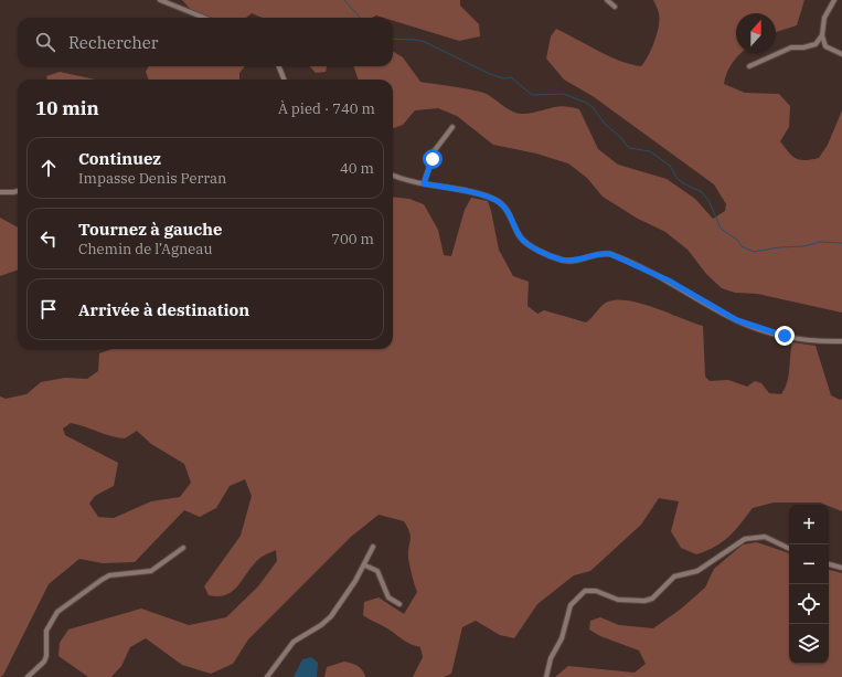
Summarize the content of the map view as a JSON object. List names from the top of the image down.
{
  "north": "top",
  "page": {
    "search": "Rechercher",
    "heading": ["10 min", "À pied · 740 m"],
    "list": [
      ["Continuez", "Impasse Denis Perran", "40 m"],
      ["Tournez à gauche", "Chemin de l’Agneau", "700 m"],
      "Arrivée à destination"
    ],
    "map_buttons": ["+", "−"]
  }
}
